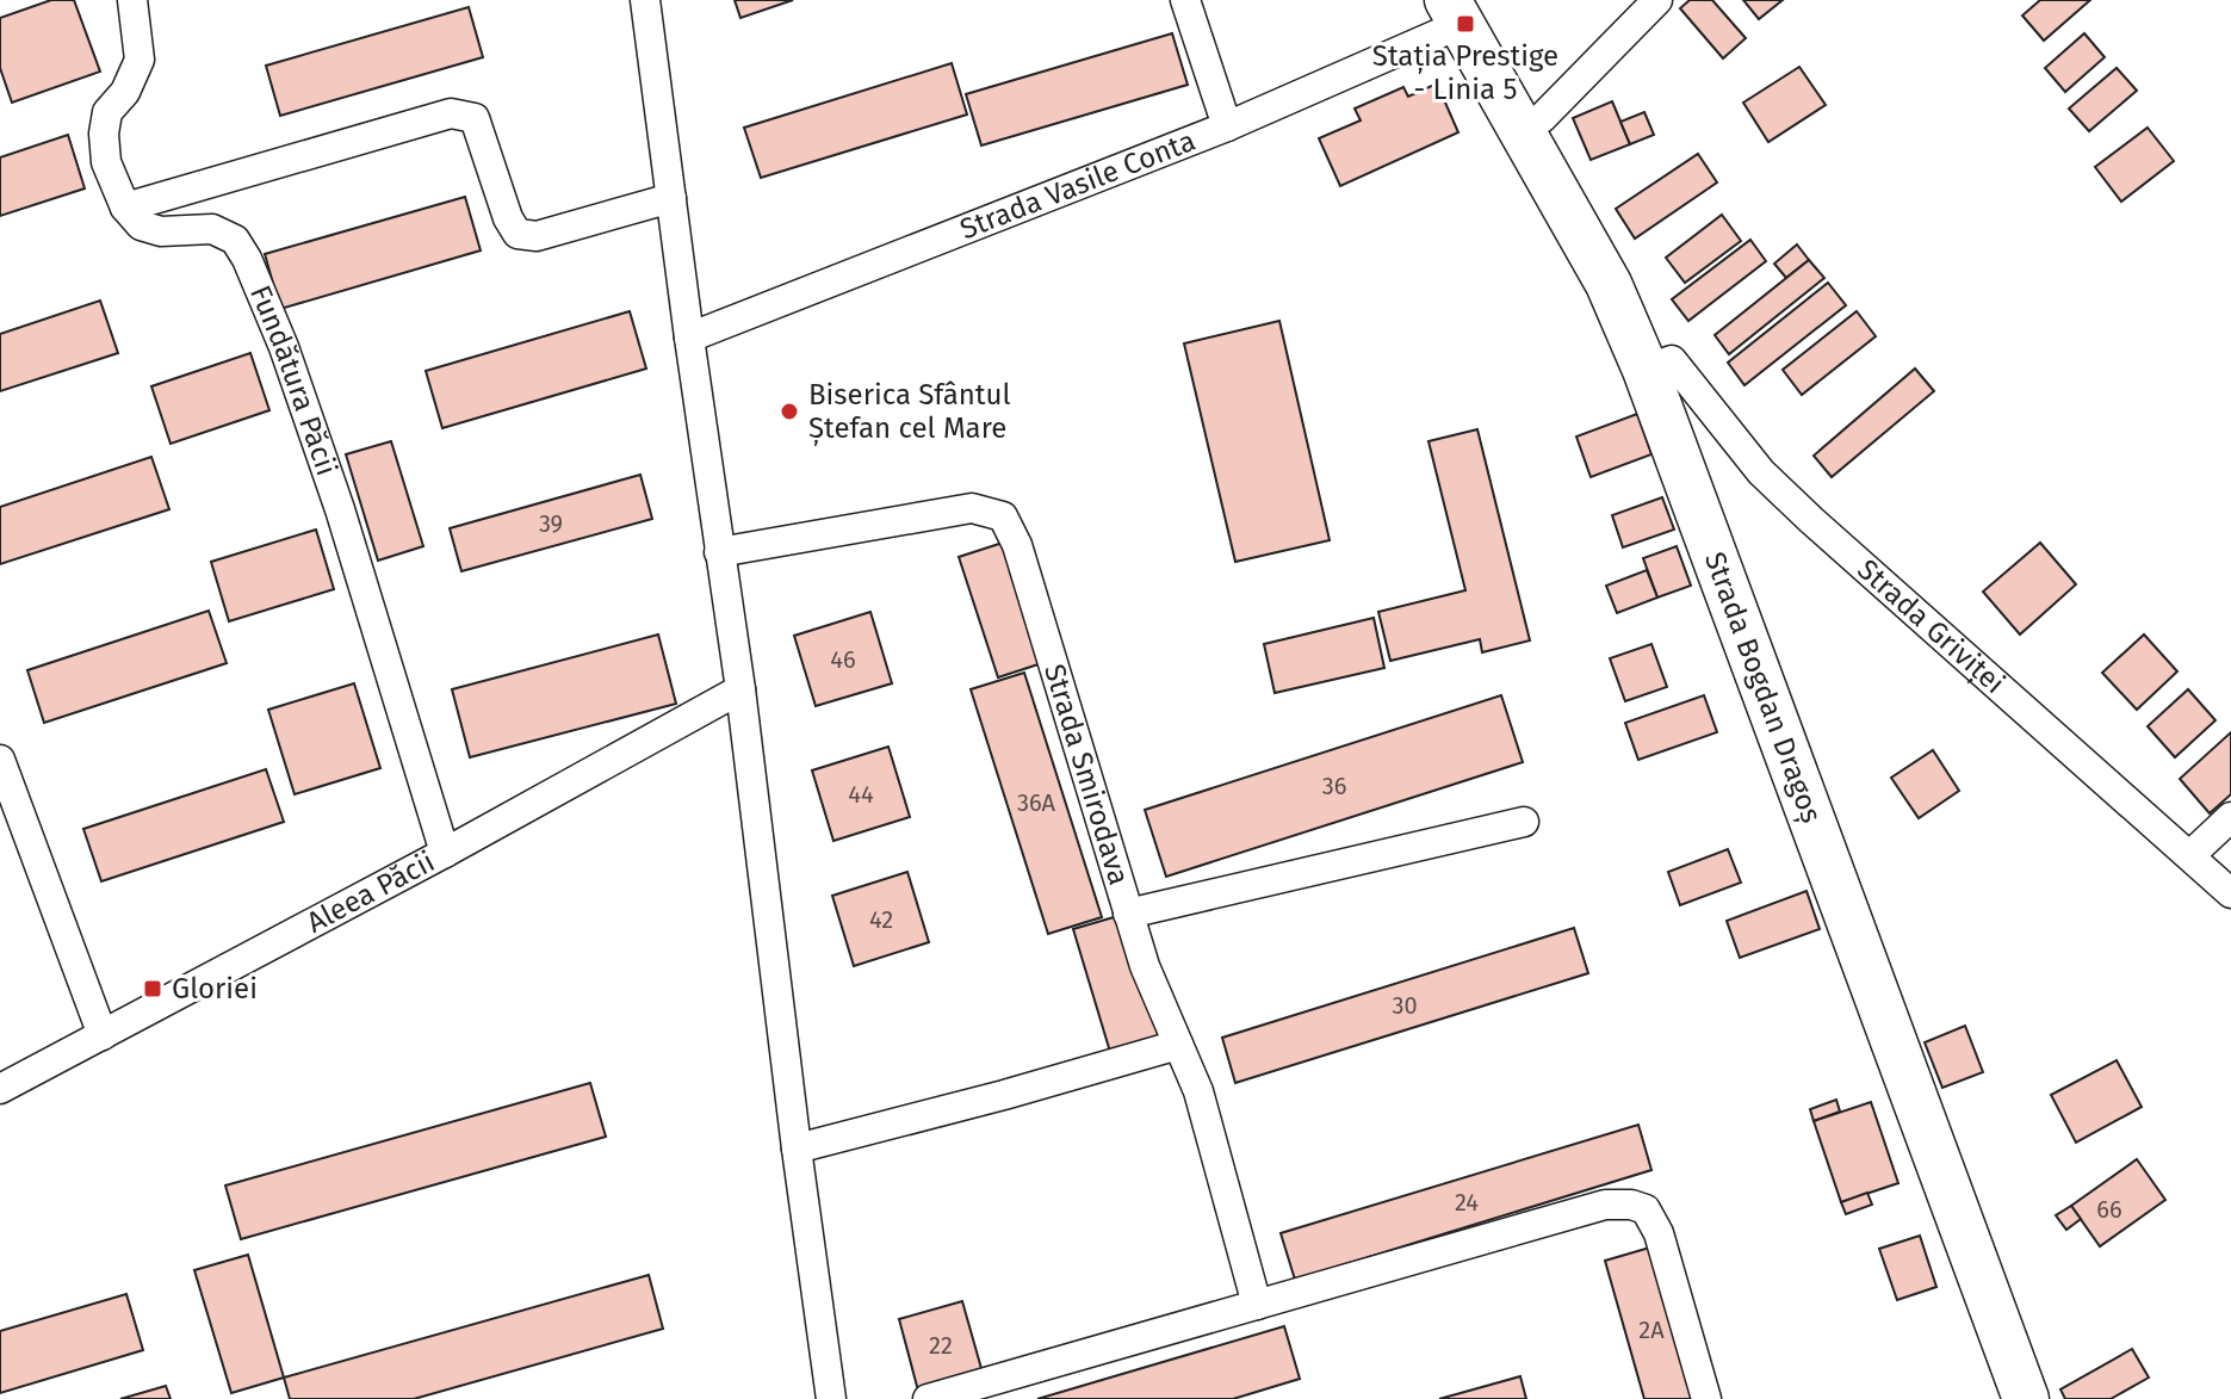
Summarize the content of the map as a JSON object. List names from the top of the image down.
{
  "streets": {
    "main road": ["Strada Bogdan Dragoș"],
    "street": [
      "Strada Vasile Conta",
      "Fundătura Păcii",
      "Strada Griviței",
      "Strada Smirodava",
      "Aleea Păcii"
    ]
  },
  "crossings": [
    ["Strada Vasile Conta", "Strada Bogdan Dragoș"],
    ["Fundătura Păcii", "Aleea Păcii"],
    ["Strada Griviței", "Strada Bogdan Dragoș"]
  ],
  "places": {
    "transit": ["Stația Prestige - Linia 5", "Gloriei"],
    "other": ["Biserica Sfântul Ștefan cel Mare"]
  },
  "house_numbers": [
    "39",
    "46",
    "36",
    "44",
    "36A",
    "42",
    "30",
    "24",
    "66",
    "2A",
    "22"
  ]
}
